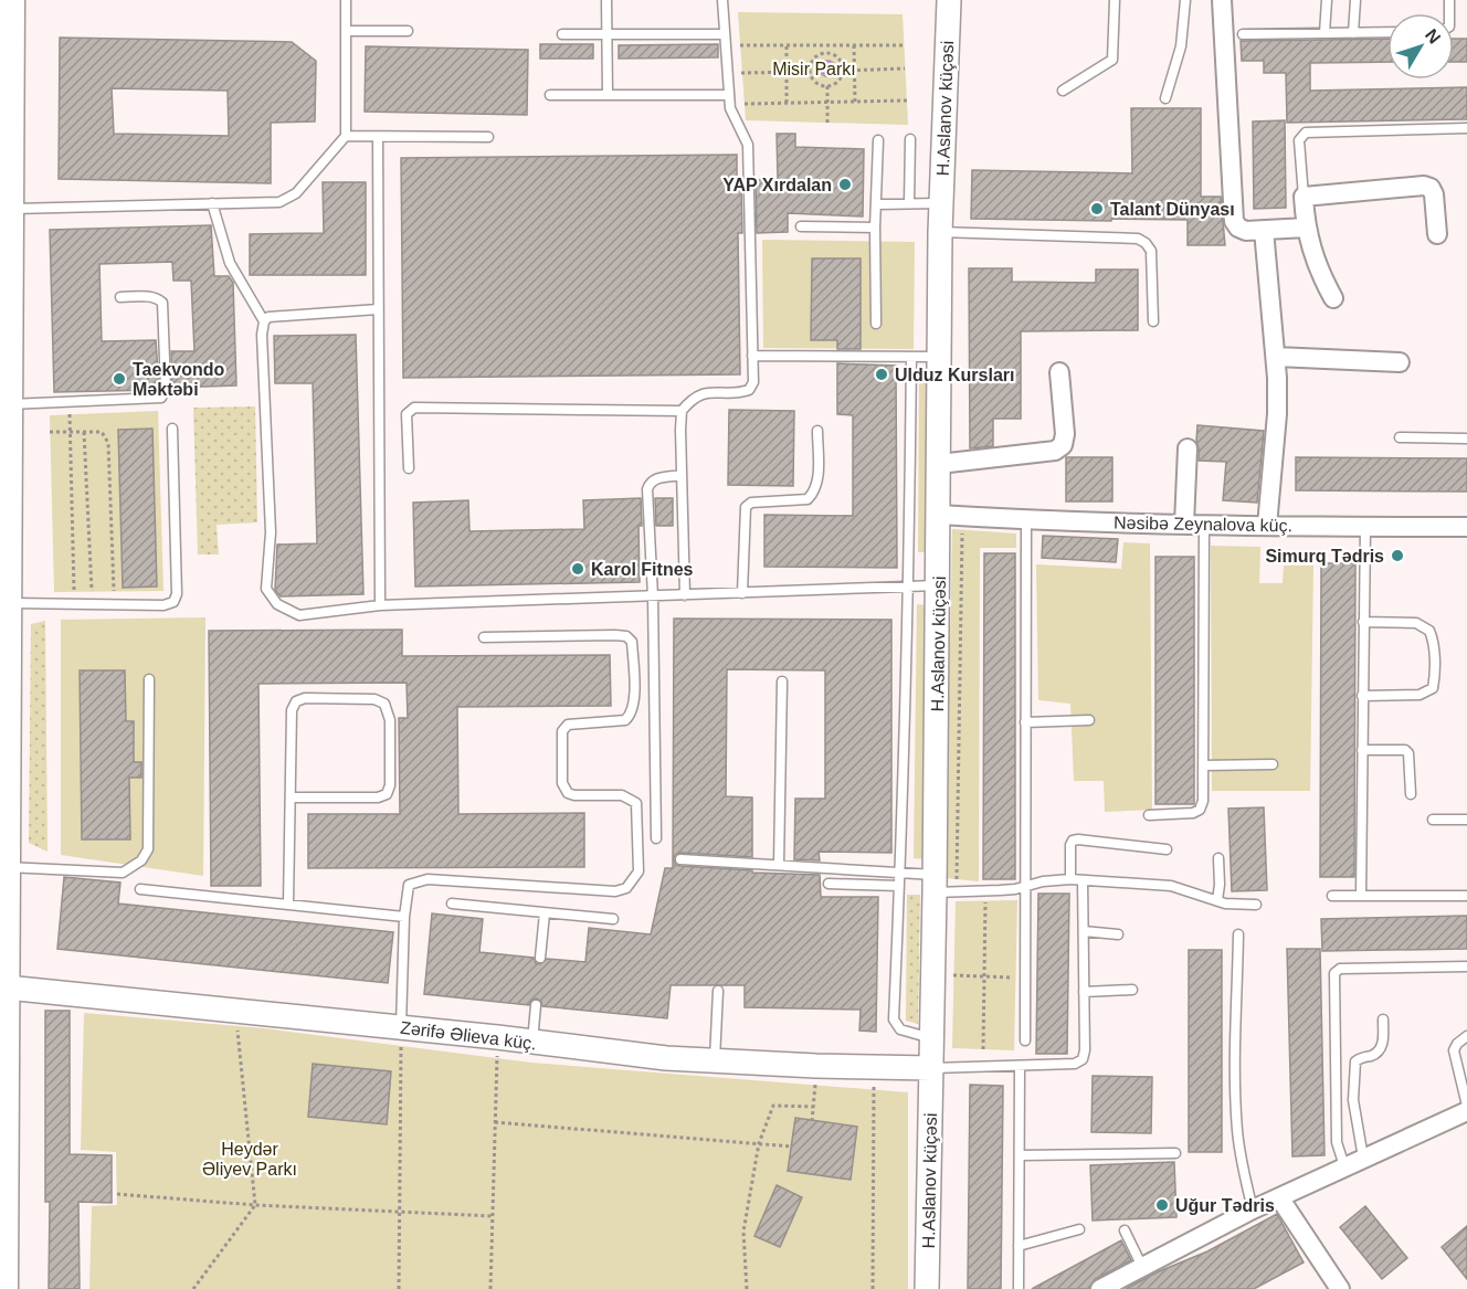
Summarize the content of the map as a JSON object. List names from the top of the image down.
{
  "streets": {
    "street": ["H.Aslanov küçəsi", "Nəsibə Zeynalova küç.", "Zərifə Əlieva küç."]
  },
  "crossings": [
    ["H.Aslanov küçəsi", "Nəsibə Zeynalova küç."],
    ["H.Aslanov küçəsi", "Zərifə Əlieva küç."]
  ],
  "parks": ["Misir Parkı", "Heydər Əliyev Parkı"],
  "places": [
    "YAP Xırdalan",
    "Talant Dünyası",
    "Ulduz Kursları",
    "Taekvondo Məktəbi",
    "Simurq Tədris",
    "Karol Fitnes",
    "Uğur Tədris"
  ],
  "north": "top right"
}
